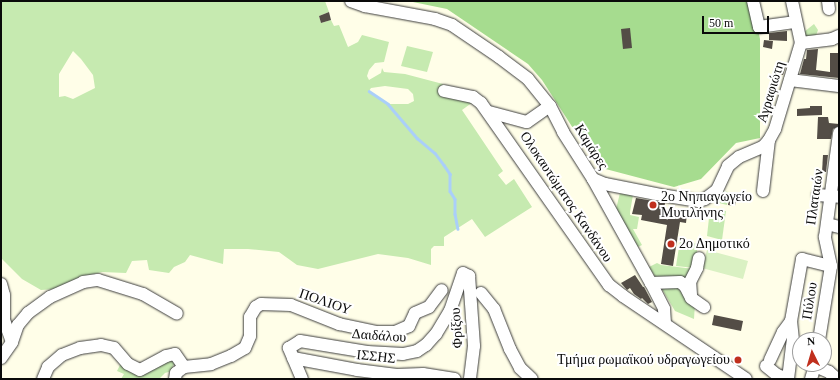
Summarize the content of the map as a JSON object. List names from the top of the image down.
{
  "streets": {
    "street": [
      "Αγραφιώτη",
      "Καμάρες",
      "Ολοκαυτώματος Κανδάνου",
      "Πλαταιών",
      "Πύλου",
      "ΠΟΛΙΟΥ",
      "Φρίξου",
      "Δαιδάλου",
      "ΙΣΣΗΣ"
    ]
  },
  "crossings": [
    ["Καμάρες", "Ολοκαυτώματος Κανδάνου"],
    ["Πλαταιών", "Πύλου"],
    ["Φρίξου", "Δαιδάλου"],
    ["Δαιδάλου", "ΙΣΣΗΣ"]
  ],
  "places": ["2ο Νηπιαγωγείο Μυτιλήνης", "2ο Δημοτικό", "Τμήμα ρωμαϊκού υδραγωγείου"],
  "scale_bar": "50 m",
  "north": "top"
}
